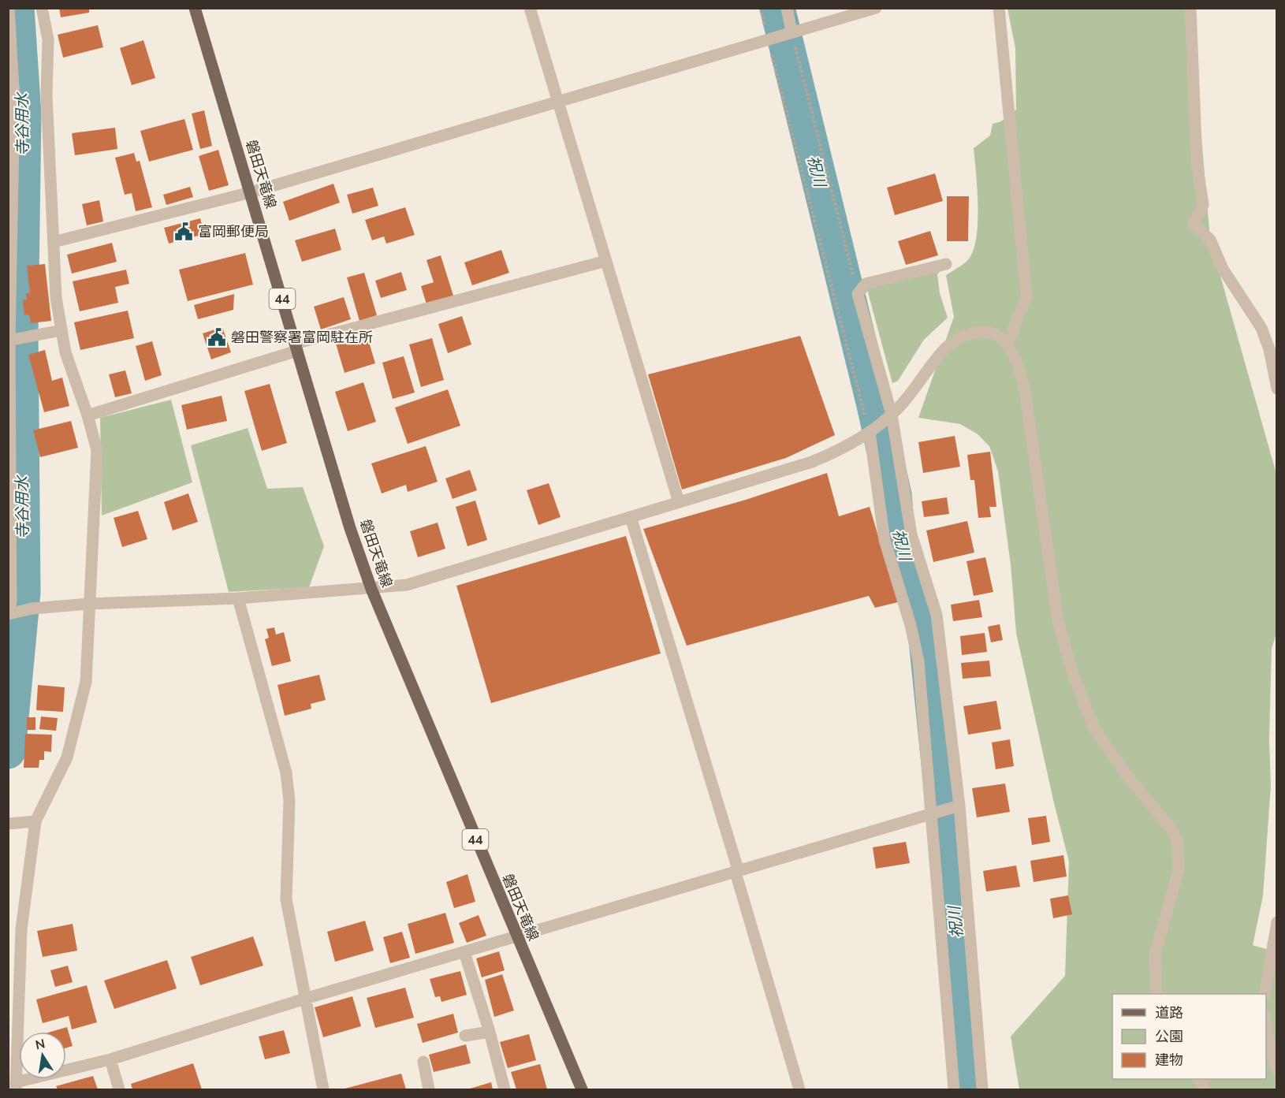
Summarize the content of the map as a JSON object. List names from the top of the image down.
{
  "streets": {
    "main road": ["磐田天竜線", "44"]
  },
  "water": ["寺谷用水", "祝川"],
  "places": {
    "public building": ["富岡郵便局", "磐田警察署富岡駐在所"]
  },
  "legend": ["道路", "公園", "建物"],
  "north": "top"
}
